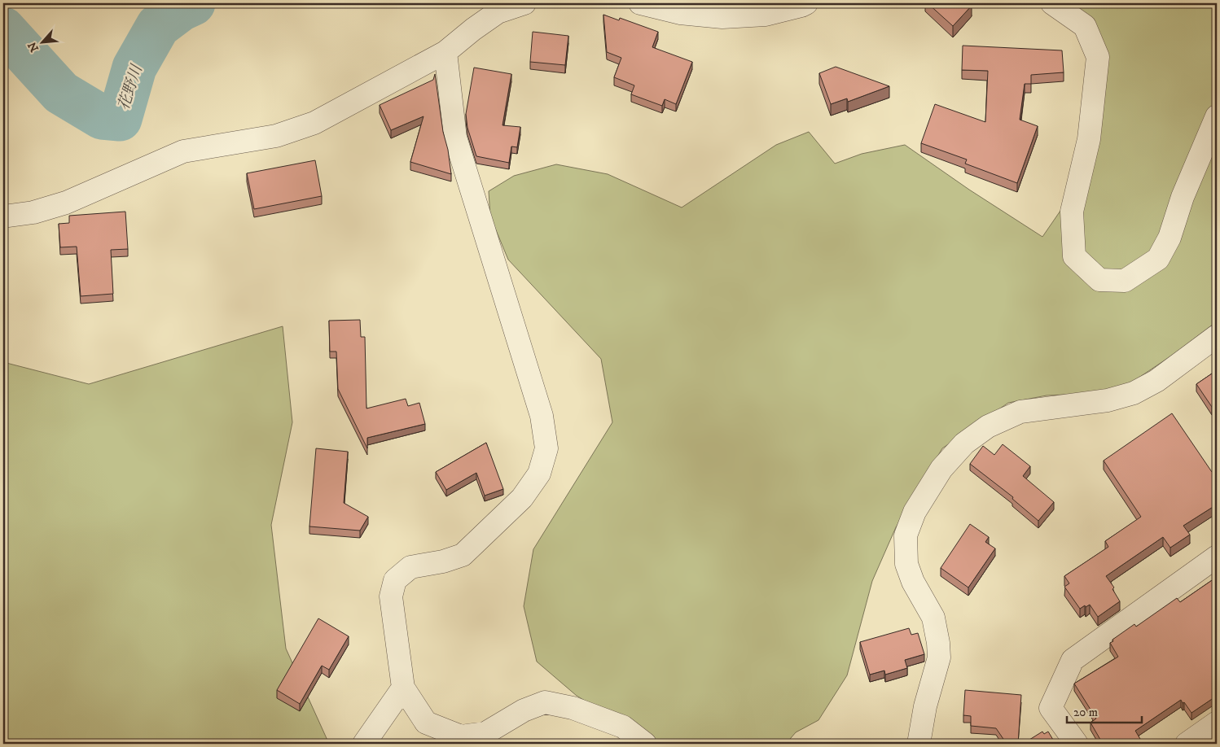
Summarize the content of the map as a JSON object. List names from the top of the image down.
{
  "water": ["花野川"],
  "scale_bar": "20 m",
  "north": "bottom left"
}
